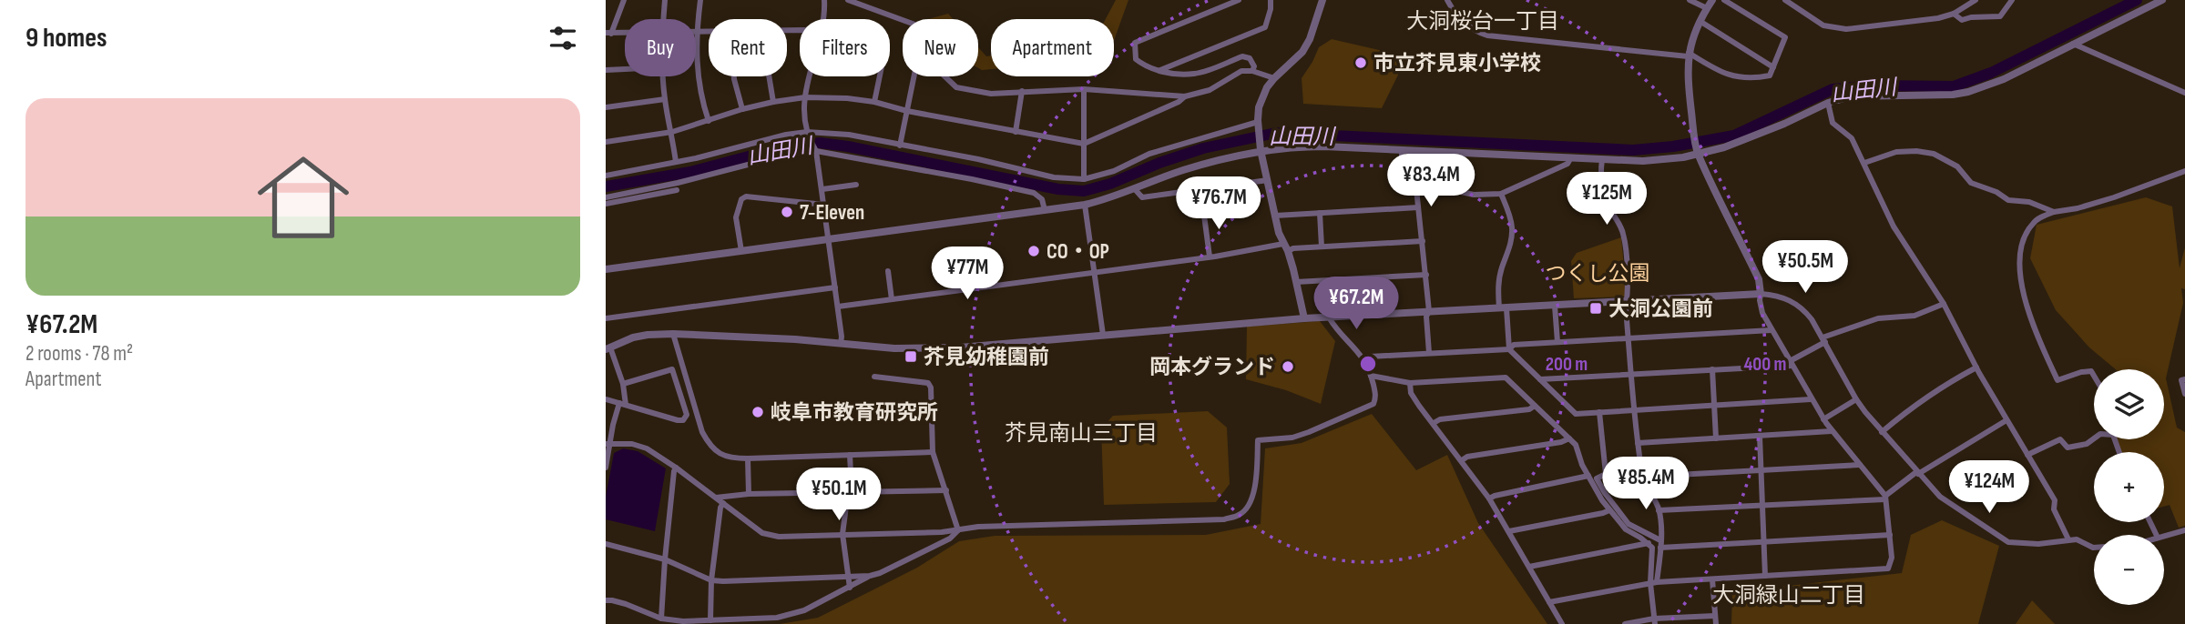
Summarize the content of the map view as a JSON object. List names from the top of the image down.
{
  "districts": ["大洞桜台一丁目", "芥見南山三丁目", "大洞緑山二丁目"],
  "water": ["山田川"],
  "parks": ["つくし公園"],
  "places": {
    "other": [
      "市立芥見東小学校",
      "7-Eleven",
      "CO・OP",
      "岡本グランド",
      "岐阜市教育研究所"
    ],
    "transit": ["大洞公園前", "芥見幼稚園前"]
  },
  "page": {
    "heading": "9 homes",
    "chip": [
      "Buy",
      "Rent",
      "Filters",
      "New",
      "Apartment"
    ],
    "list": [
      {
        "name": "¥67.2M",
        "note": "2 rooms · 78 m² · Apartment"
      }
    ],
    "price": [
      "¥83.4M",
      "¥125M",
      "¥76.7M",
      "¥50.5M",
      "¥77M",
      "¥67.2M",
      "¥85.4M",
      "¥124M",
      "¥50.1M"
    ],
    "map_buttons": ["+", "−"]
  },
  "rings": ["200 m", "400 m"]
}
